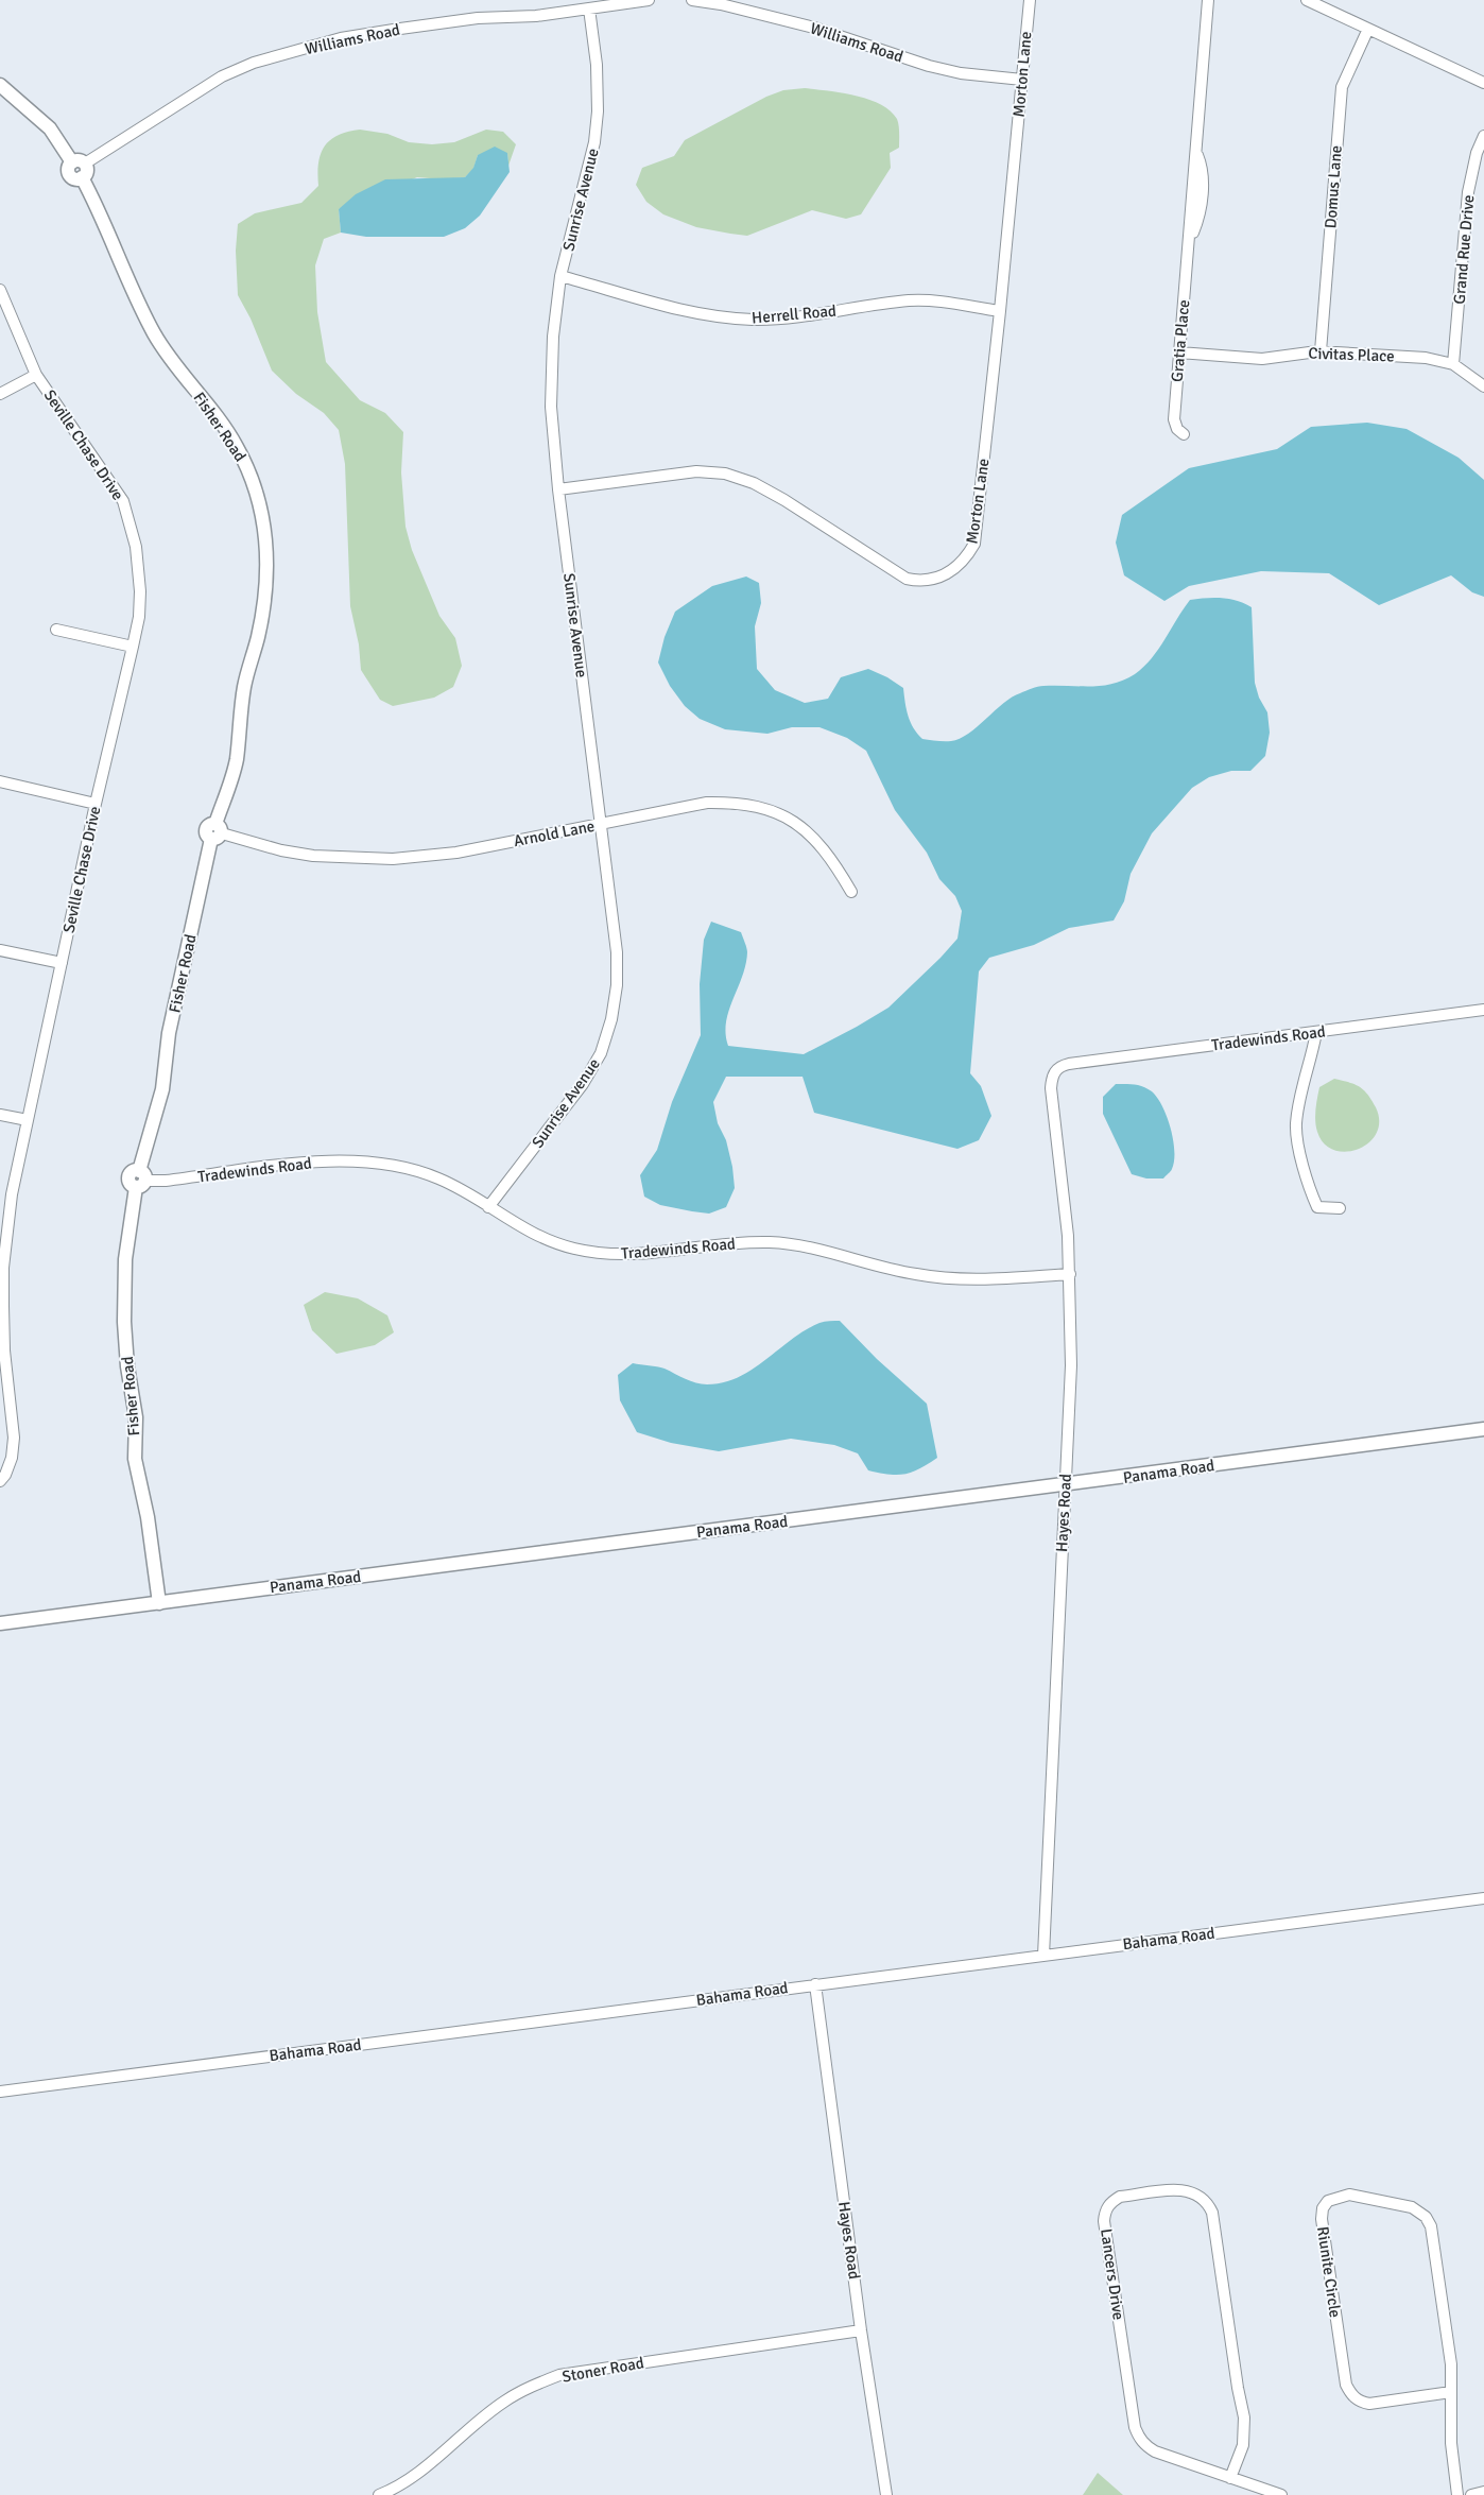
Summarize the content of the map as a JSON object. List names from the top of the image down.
{
  "streets": {
    "street": [
      "Williams Road",
      "Morton Lane",
      "Domus Lane",
      "Sunrise Avenue",
      "Grand Rue Drive",
      "Herrell Road",
      "Gratia Place",
      "Civitas Place",
      "Fisher Road",
      "Seville Chase Drive",
      "Arnold Lane",
      "Tradewinds Road",
      "Panama Road",
      "Hayes Road",
      "Bahama Road",
      "Riunite Circle",
      "Lancers Drive",
      "Stoner Road"
    ]
  },
  "crossings": [
    ["Williams Road", "Morton Lane"],
    ["Williams Road", "Sunrise Avenue"],
    ["Williams Road", "Fisher Road"],
    ["Morton Lane", "Sunrise Avenue"],
    ["Morton Lane", "Herrell Road"],
    ["Domus Lane", "Civitas Place"],
    ["Sunrise Avenue", "Herrell Road"],
    ["Sunrise Avenue", "Arnold Lane"],
    ["Sunrise Avenue", "Tradewinds Road"],
    ["Grand Rue Drive", "Civitas Place"],
    ["Gratia Place", "Civitas Place"],
    ["Fisher Road", "Arnold Lane"],
    ["Fisher Road", "Tradewinds Road"],
    ["Fisher Road", "Panama Road"],
    ["Tradewinds Road", "Hayes Road"],
    ["Panama Road", "Hayes Road"],
    ["Hayes Road", "Bahama Road"],
    ["Hayes Road", "Stoner Road"]
  ]
}
